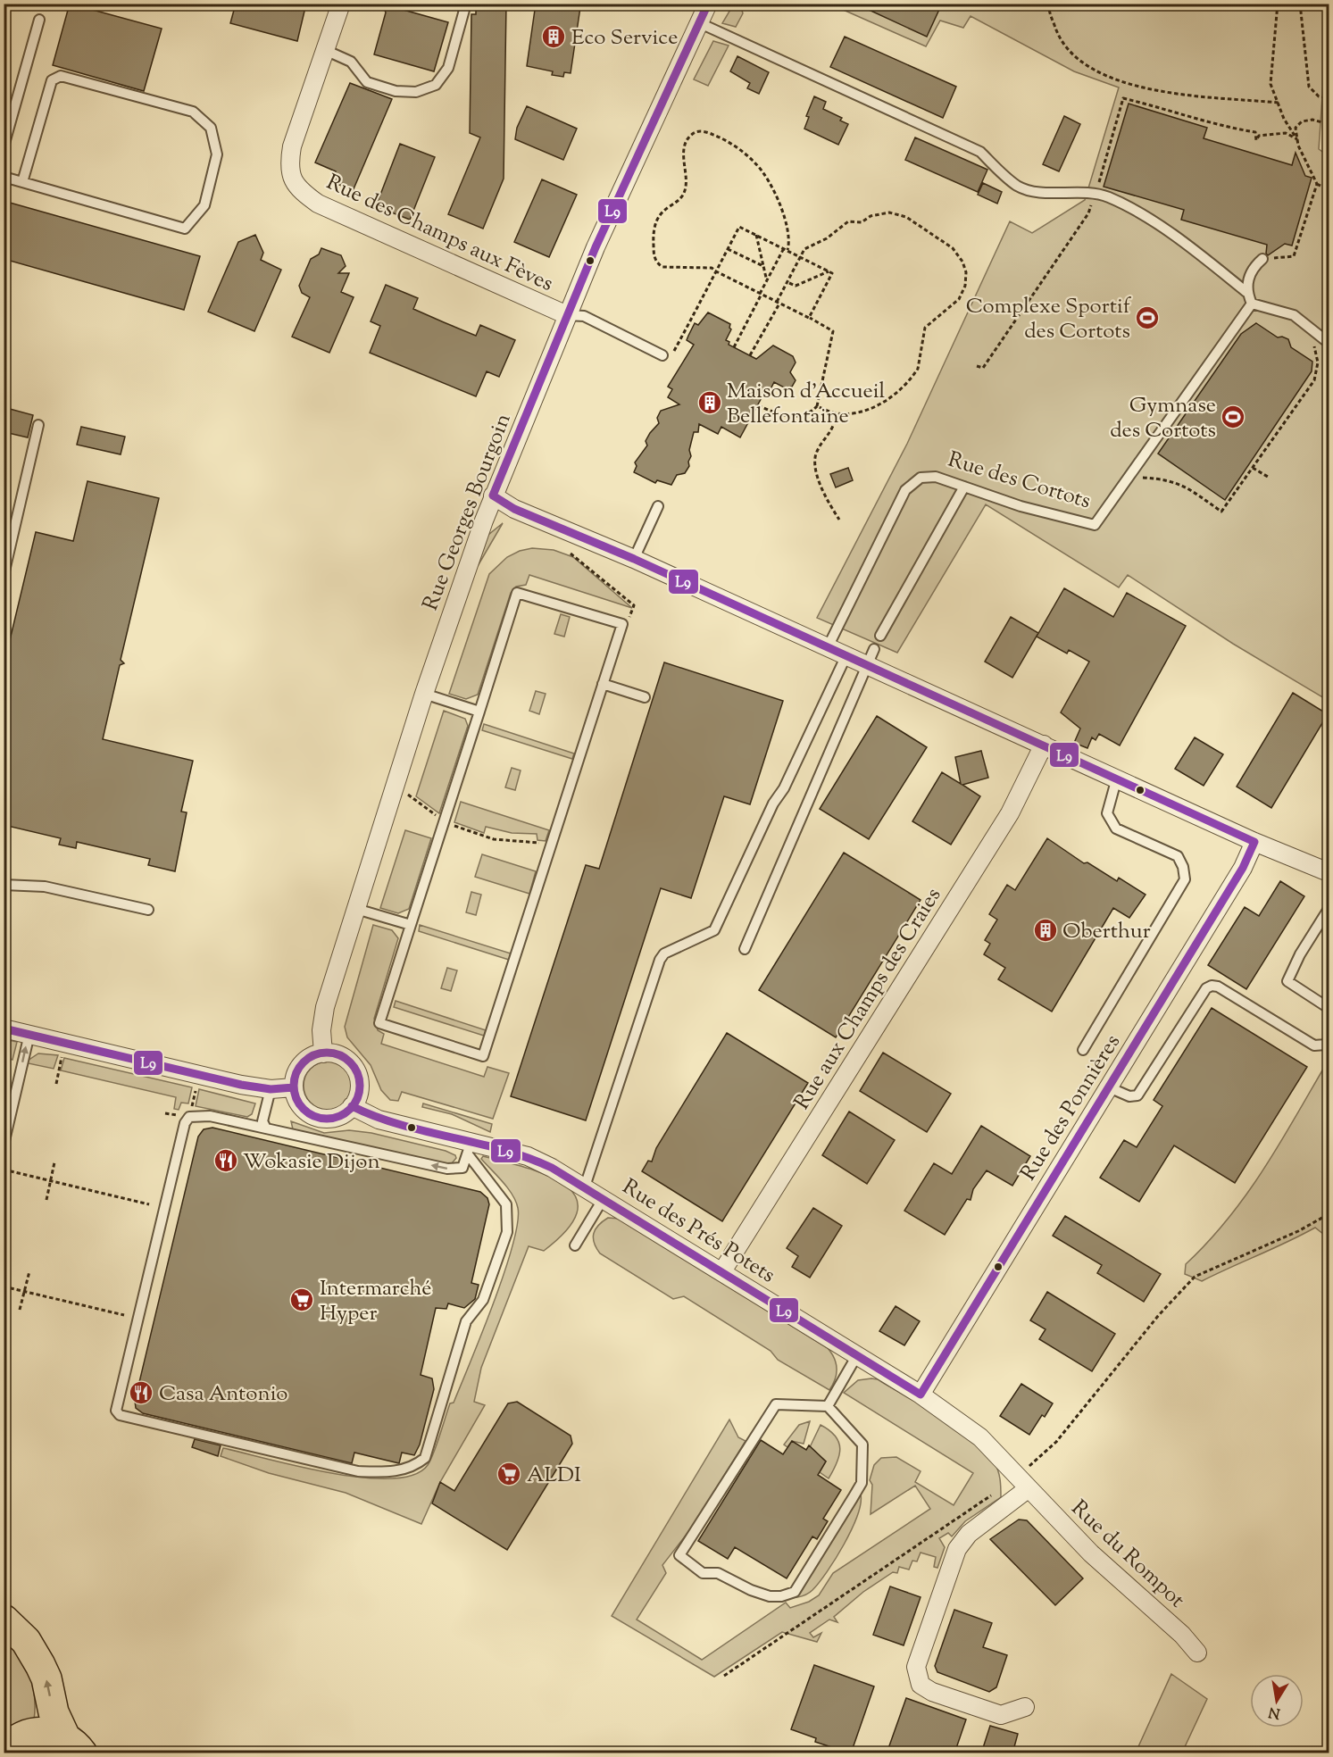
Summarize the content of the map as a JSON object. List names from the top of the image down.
{
  "streets": {
    "street": [
      "Rue des Champs aux Fèves",
      "Rue Georges Bourgoin",
      "Rue aux Champs des Craies",
      "Rue des Ponnières",
      "Rue des Prés Potets",
      "Rue du Rompot"
    ],
    "lane": ["Rue des Cortots"]
  },
  "crossings": [
    ["Rue des Champs aux Fèves", "Rue Georges Bourgoin"],
    ["Rue Georges Bourgoin", "Rue des Prés Potets"],
    ["Rue aux Champs des Craies", "Rue des Prés Potets"],
    ["Rue des Ponnières", "Rue des Prés Potets"],
    ["Rue des Prés Potets", "Rue du Rompot"]
  ],
  "places": {
    "building": ["Eco Service", "Maison d'Accueil Bellefontaine", "Oberthur"],
    "sports": ["Complexe Sportif des Cortots", "Gymnase des Cortots"],
    "restaurant": ["Wokasie Dijon", "Casa Antonio"],
    "supermarket": ["Intermarché Hyper", "ALDI"]
  },
  "lines": ["transit line L9"],
  "north": "bottom"
}
